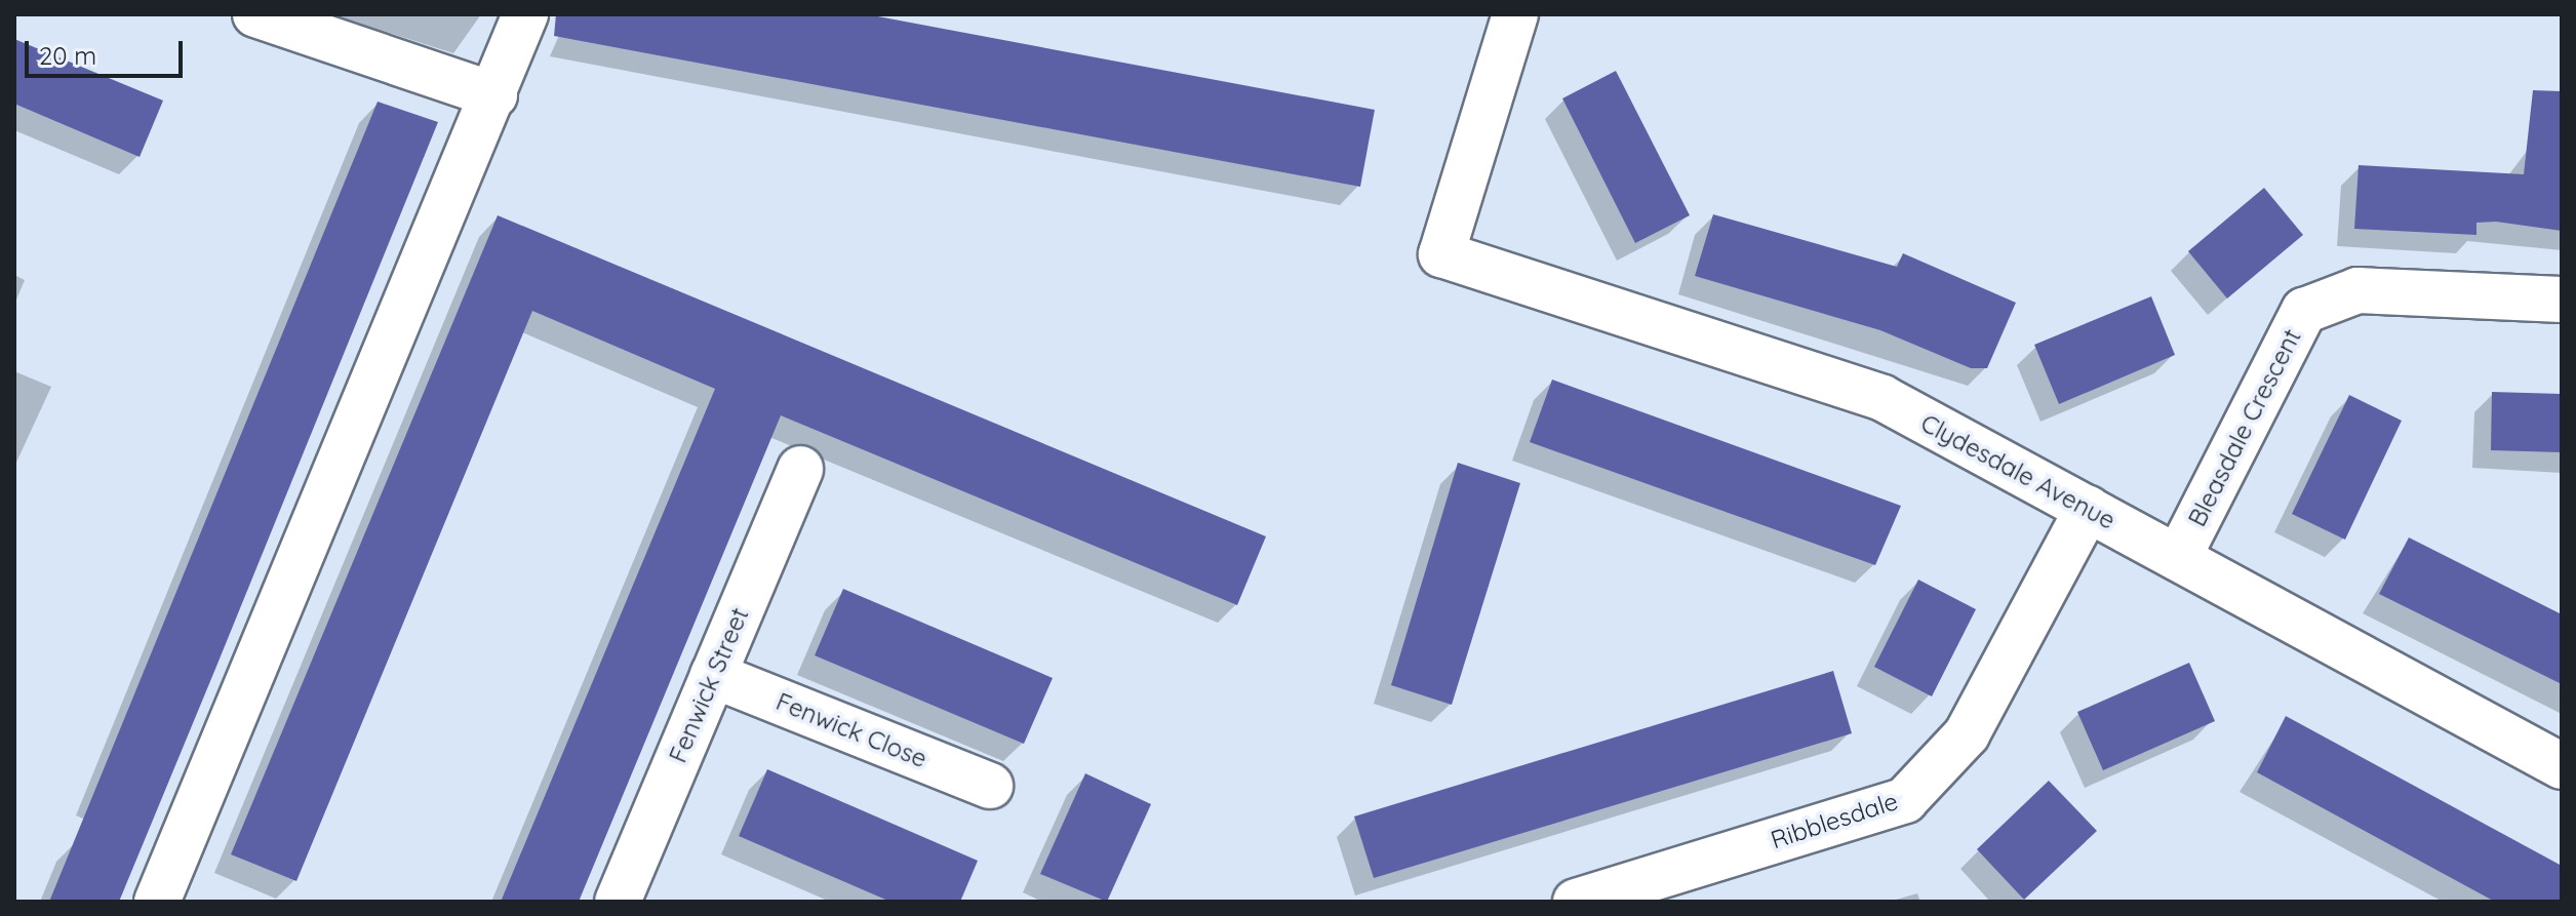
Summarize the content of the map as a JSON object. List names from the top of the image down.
{
  "streets": {
    "street": [
      "Bleasdale Crescent",
      "Clydesdale Avenue",
      "Fenwick Street",
      "Fenwick Close",
      "Ribblesdale"
    ]
  },
  "crossings": [
    ["Bleasdale Crescent", "Clydesdale Avenue"],
    ["Clydesdale Avenue", "Ribblesdale"],
    ["Fenwick Street", "Fenwick Close"]
  ],
  "scale_bar": "20 m"
}
